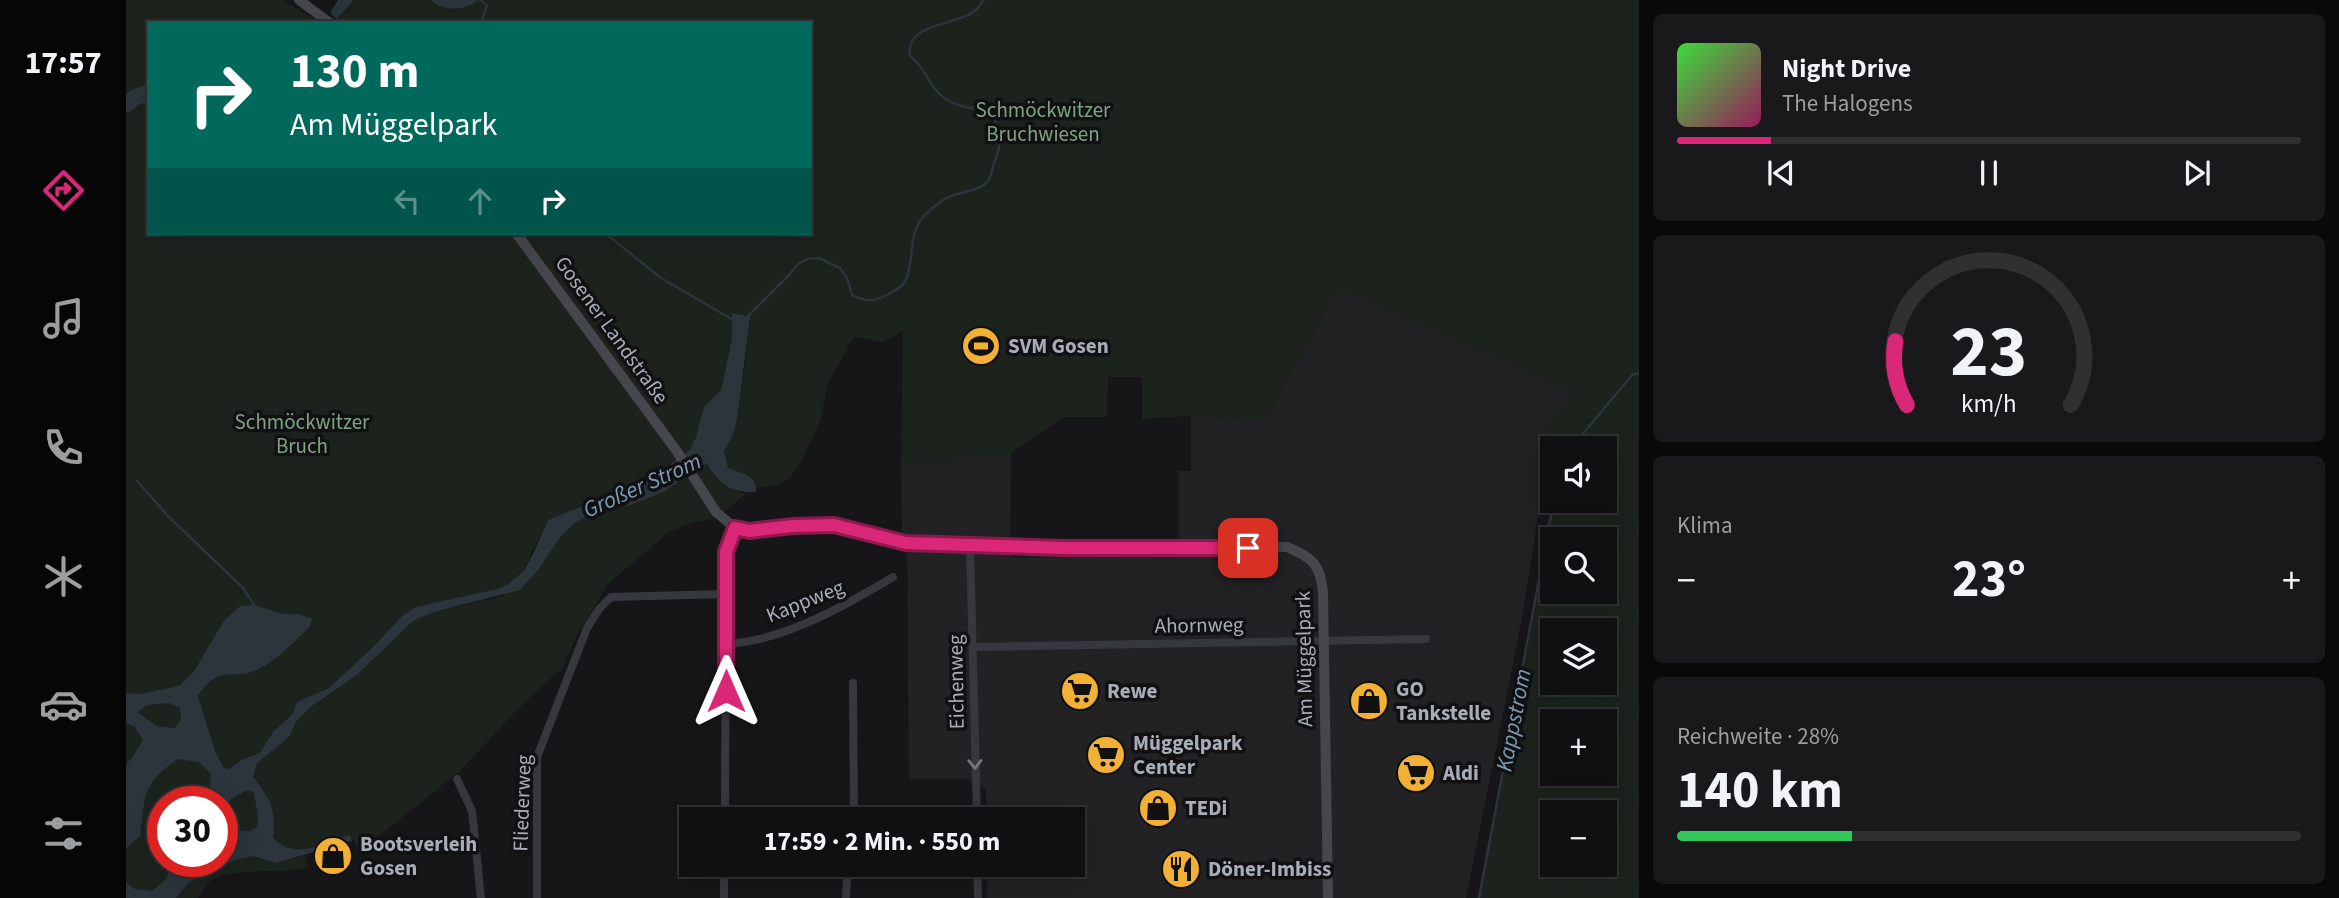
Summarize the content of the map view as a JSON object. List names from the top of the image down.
{
  "streets": {
    "main road": ["Gosener Landstraße", "Am Müggelpark"],
    "street": [
      "Kappweg",
      "Ahornweg",
      "Eichenweg",
      "Fliederweg"
    ]
  },
  "crossings": [
    ["Gosener Landstraße", "Am Müggelpark"],
    ["Ahornweg", "Am Müggelpark"],
    ["Ahornweg", "Eichenweg"],
    ["Am Müggelpark", "Eichenweg"]
  ],
  "one_way": ["Eichenweg"],
  "water": ["Großer Strom", "Kappstrom"],
  "parks": ["Schmöckwitzer Bruchwiesen", "Schmöckwitzer Bruch"],
  "places": {
    "sports": ["SVM Gosen"],
    "supermarket": ["Rewe", "Müggelpark Center", "Aldi"],
    "shop": ["GO Tankstelle", "TEDi", "Bootsverleih Gosen"],
    "restaurant": ["Döner-Imbiss"]
  },
  "page": {
    "tabs": "17:57",
    "turn": ["130 m", "Am Müggelpark"],
    "song": ["Night Drive", "The Halogens"],
    "map_buttons": ["+", "−"],
    "tile": [
      "Klima",
      ["Reichweite · 28%", "140 km"]
    ],
    "heat": ["−", "23°", "+"],
    "limit": "30",
    "trip": "17:59 · 2 Min. · 550 m",
    "gauge": ["23", "km/h"]
  }
}
